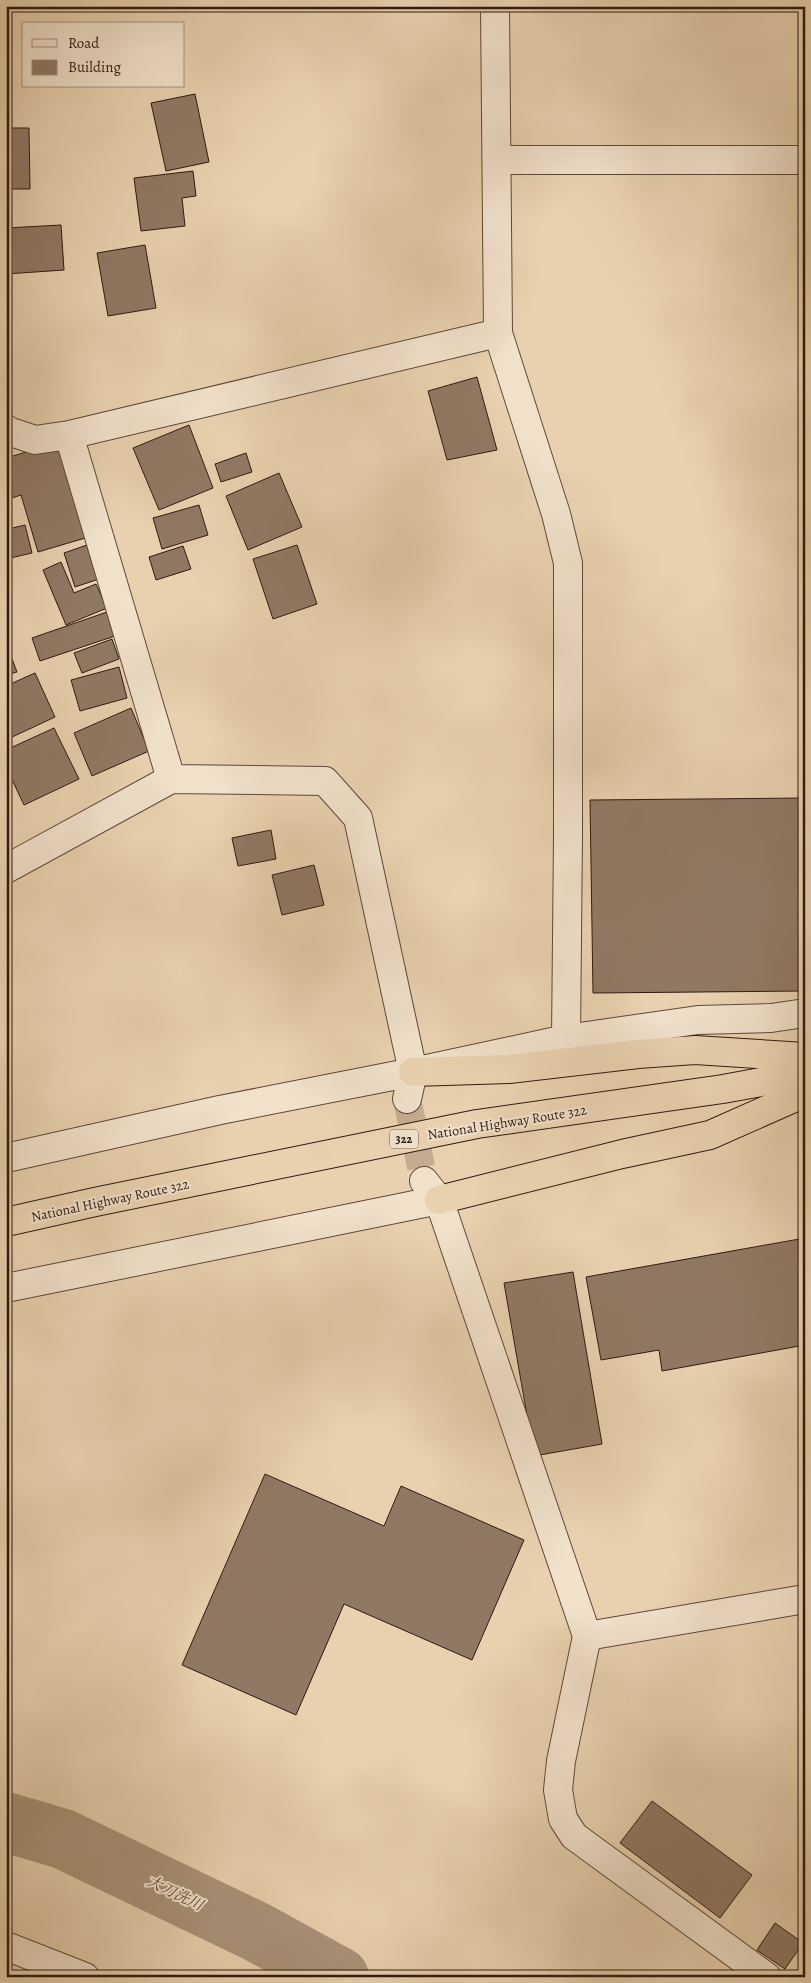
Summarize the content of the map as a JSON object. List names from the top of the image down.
{
  "streets": {
    "highway": ["National Highway Route 322", "322"]
  },
  "water": ["大刀洗川"],
  "legend": ["Road", "Building"]
}
